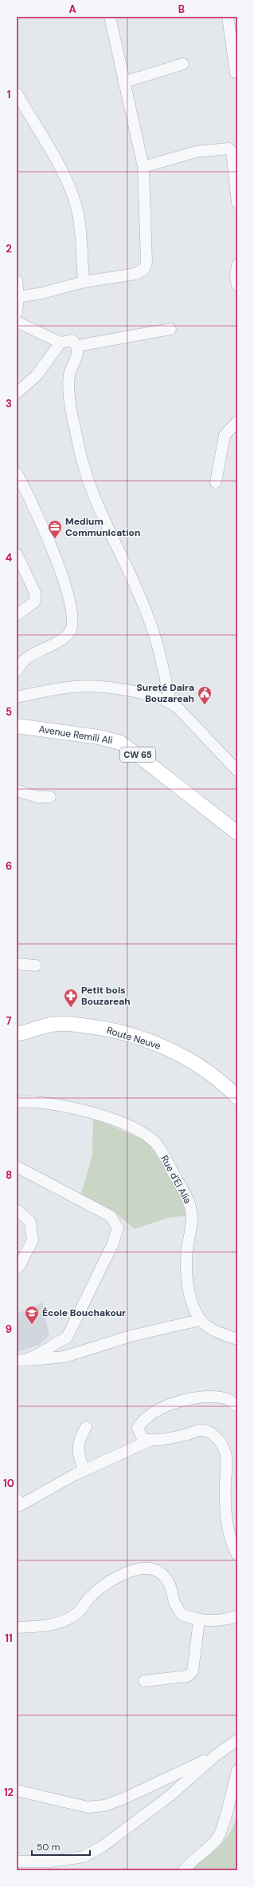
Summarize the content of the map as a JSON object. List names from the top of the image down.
{
  "streets": {
    "main road": ["Avenue Remili Ali", "CW 65", "Route Neuve"],
    "street": ["Rue d'El Alia"]
  },
  "places": {
    "office": ["Medium Communication"],
    "public building": ["Sureté Daira Bouzareah"],
    "pharmacy": ["Petit bois Bouzareah"],
    "school or university": ["École Bouchakour"]
  },
  "scale_bar": "50 m",
  "grid": {
    "columns": ["A", "B"],
    "rows": [
      "1",
      "2",
      "3",
      "4",
      "5",
      "6",
      "7",
      "8",
      "9",
      "10",
      "11",
      "12"
    ]
  }
}
